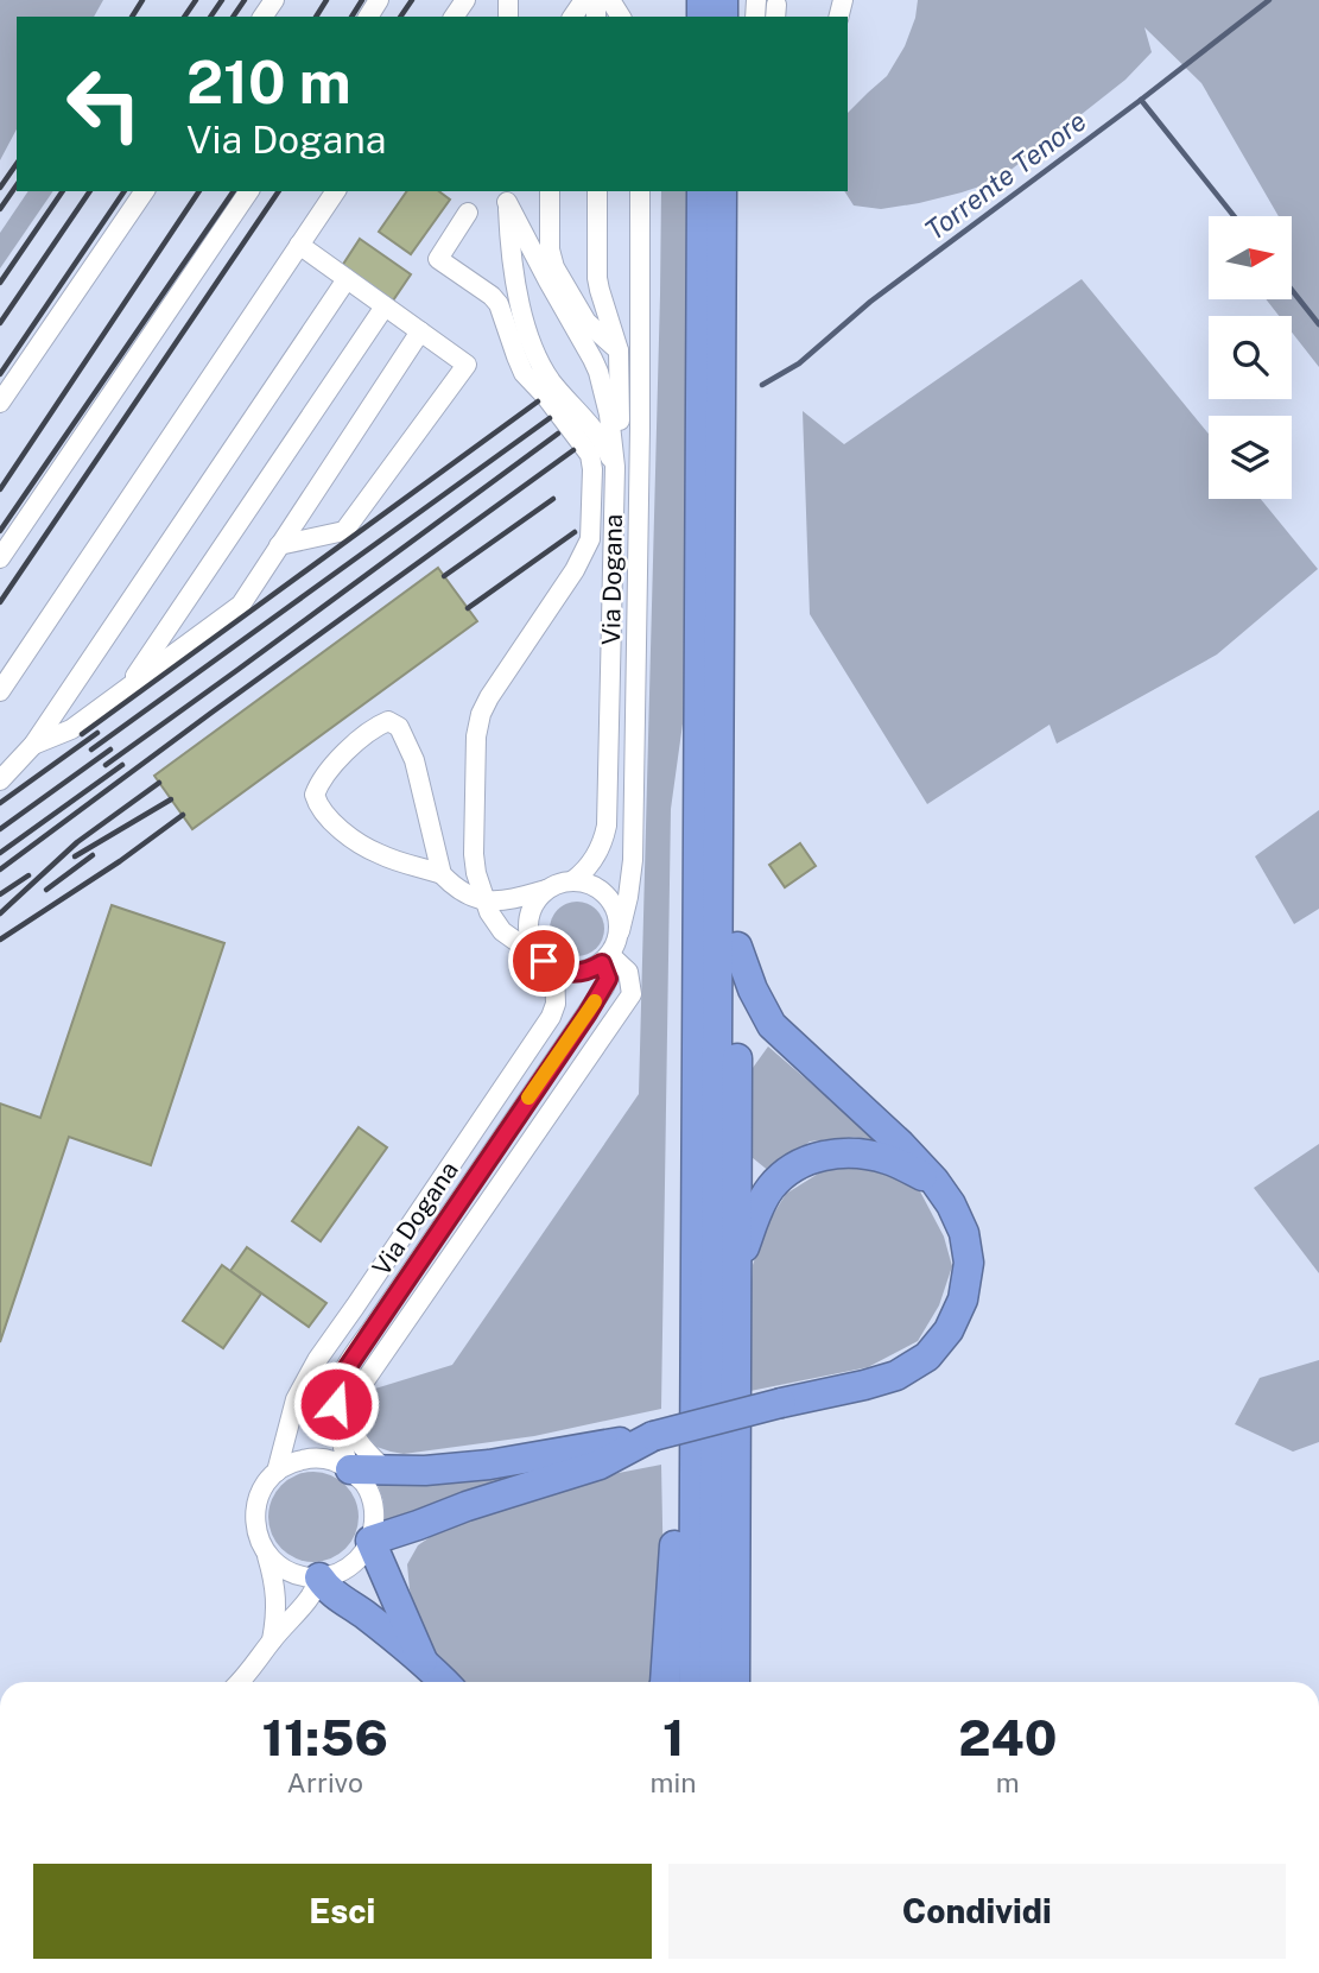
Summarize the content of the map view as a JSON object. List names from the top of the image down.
{
  "streets": {
    "street": ["Via Dogana"]
  },
  "water": ["Torrente Tenore"],
  "north": "right",
  "page": {
    "turn": ["210 m", "Via Dogana"],
    "eta": [
      "11:56",
      "Arrivo",
      "1",
      "min",
      "240",
      "m"
    ],
    "buttons": ["Esci", "Condividi"]
  }
}
